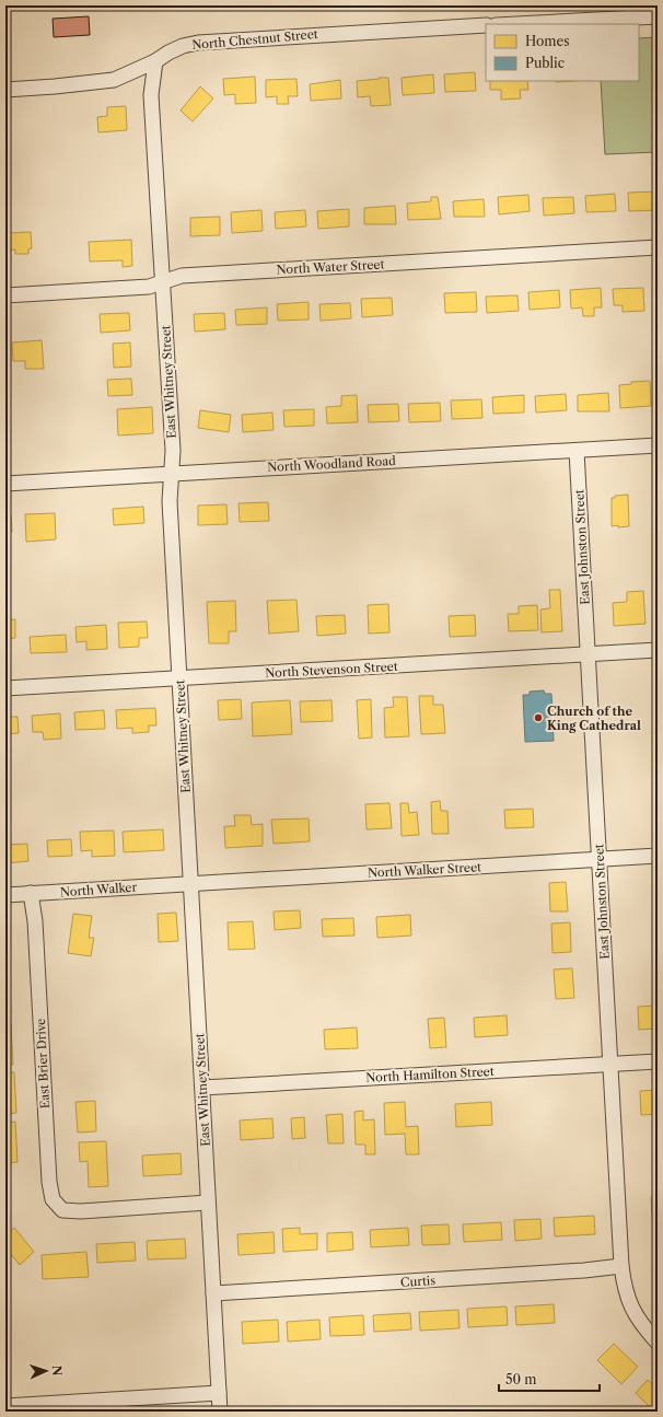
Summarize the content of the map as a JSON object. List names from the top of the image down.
{
  "streets": {
    "street": [
      "North Chestnut Street",
      "North Water Street",
      "East Whitney Street",
      "North Woodland Road",
      "East Johnston Street",
      "North Stevenson Street",
      "North Walker Street",
      "North Walker",
      "East Brier Drive",
      "North Hamilton Street",
      "Curtis"
    ]
  },
  "crossings": [
    ["North Chestnut Street", "East Whitney Street"],
    ["North Water Street", "East Whitney Street"],
    ["East Whitney Street", "North Woodland Road"],
    ["East Whitney Street", "North Stevenson Street"],
    ["East Whitney Street", "North Walker Street"],
    ["East Whitney Street", "North Walker"],
    ["East Whitney Street", "East Brier Drive"],
    ["East Whitney Street", "North Hamilton Street"],
    ["East Whitney Street", "Curtis"],
    ["North Woodland Road", "East Johnston Street"],
    ["East Johnston Street", "North Stevenson Street"],
    ["East Johnston Street", "North Walker Street"],
    ["East Johnston Street", "North Hamilton Street"],
    ["East Johnston Street", "Curtis"],
    ["North Walker Street", "North Walker"],
    ["North Walker", "East Brier Drive"]
  ],
  "places": ["Church of the King Cathedral"],
  "legend": ["Homes", "Public"],
  "scale_bar": "50 m",
  "north": "right"
}
